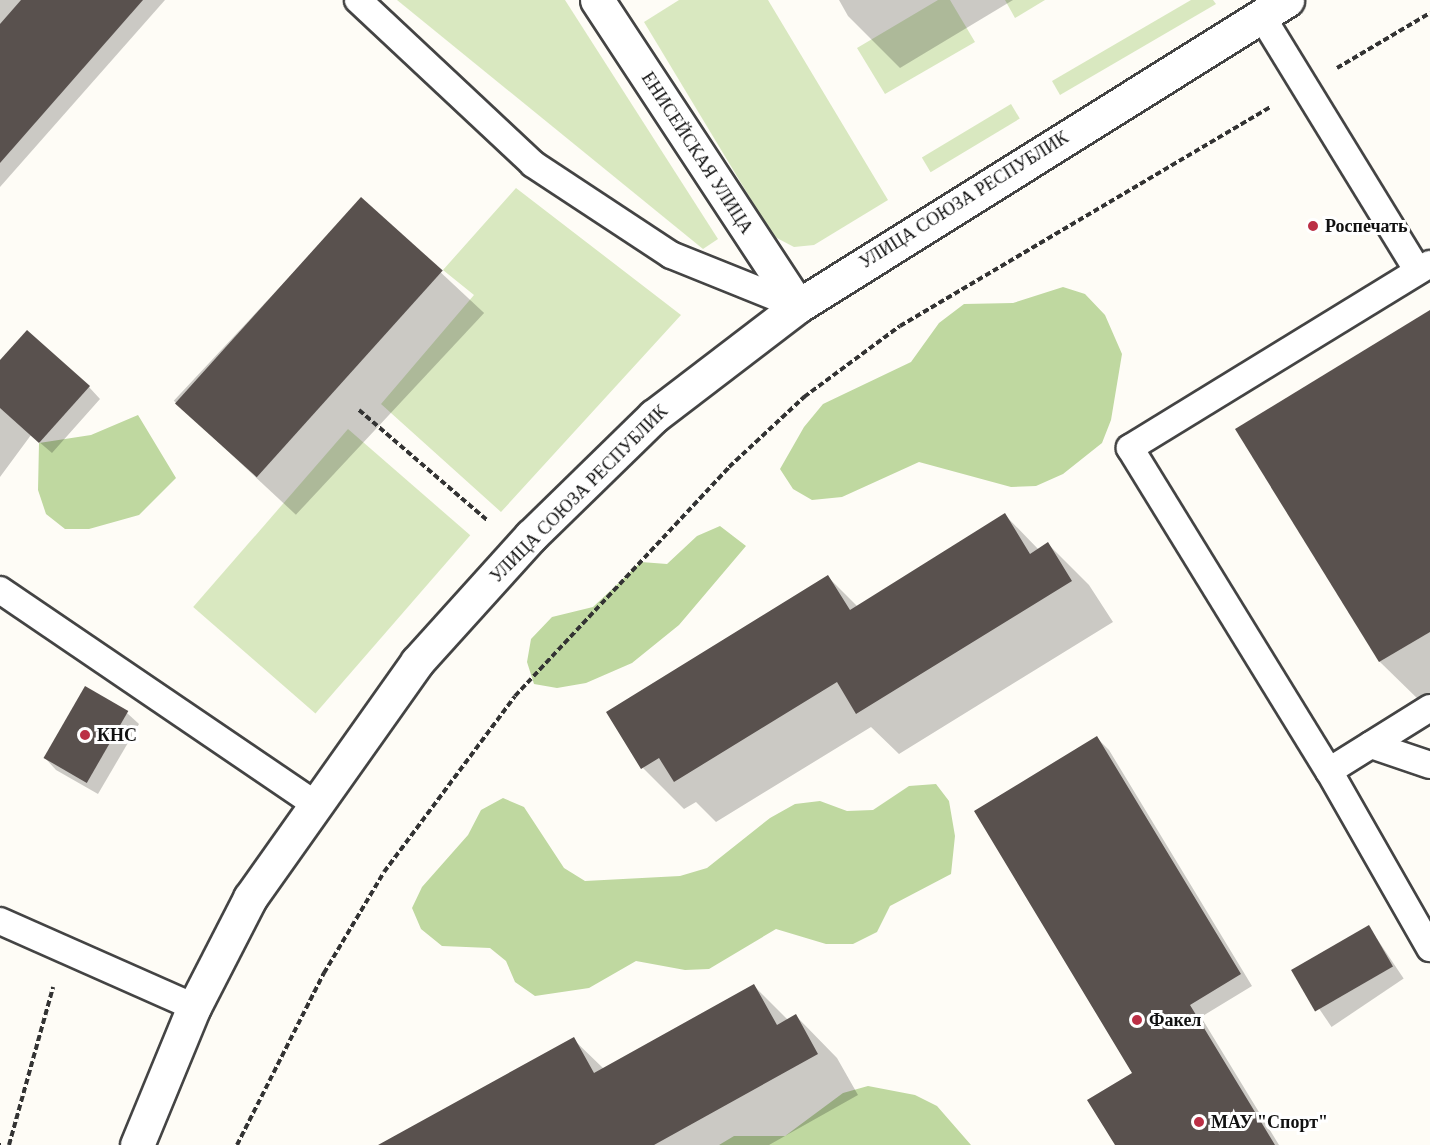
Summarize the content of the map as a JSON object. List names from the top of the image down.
{
  "streets": {
    "street": ["ЕНИСЕЙСКАЯ УЛИЦА", "УЛИЦА СОЮЗА РЕСПУБЛИК"]
  },
  "crossings": [
    ["ЕНИСЕЙСКАЯ УЛИЦА", "УЛИЦА СОЮЗА РЕСПУБЛИК"]
  ],
  "places": [
    "Роспечать",
    "КНС",
    "Факел",
    "МАУ \"Спорт\""
  ]
}
